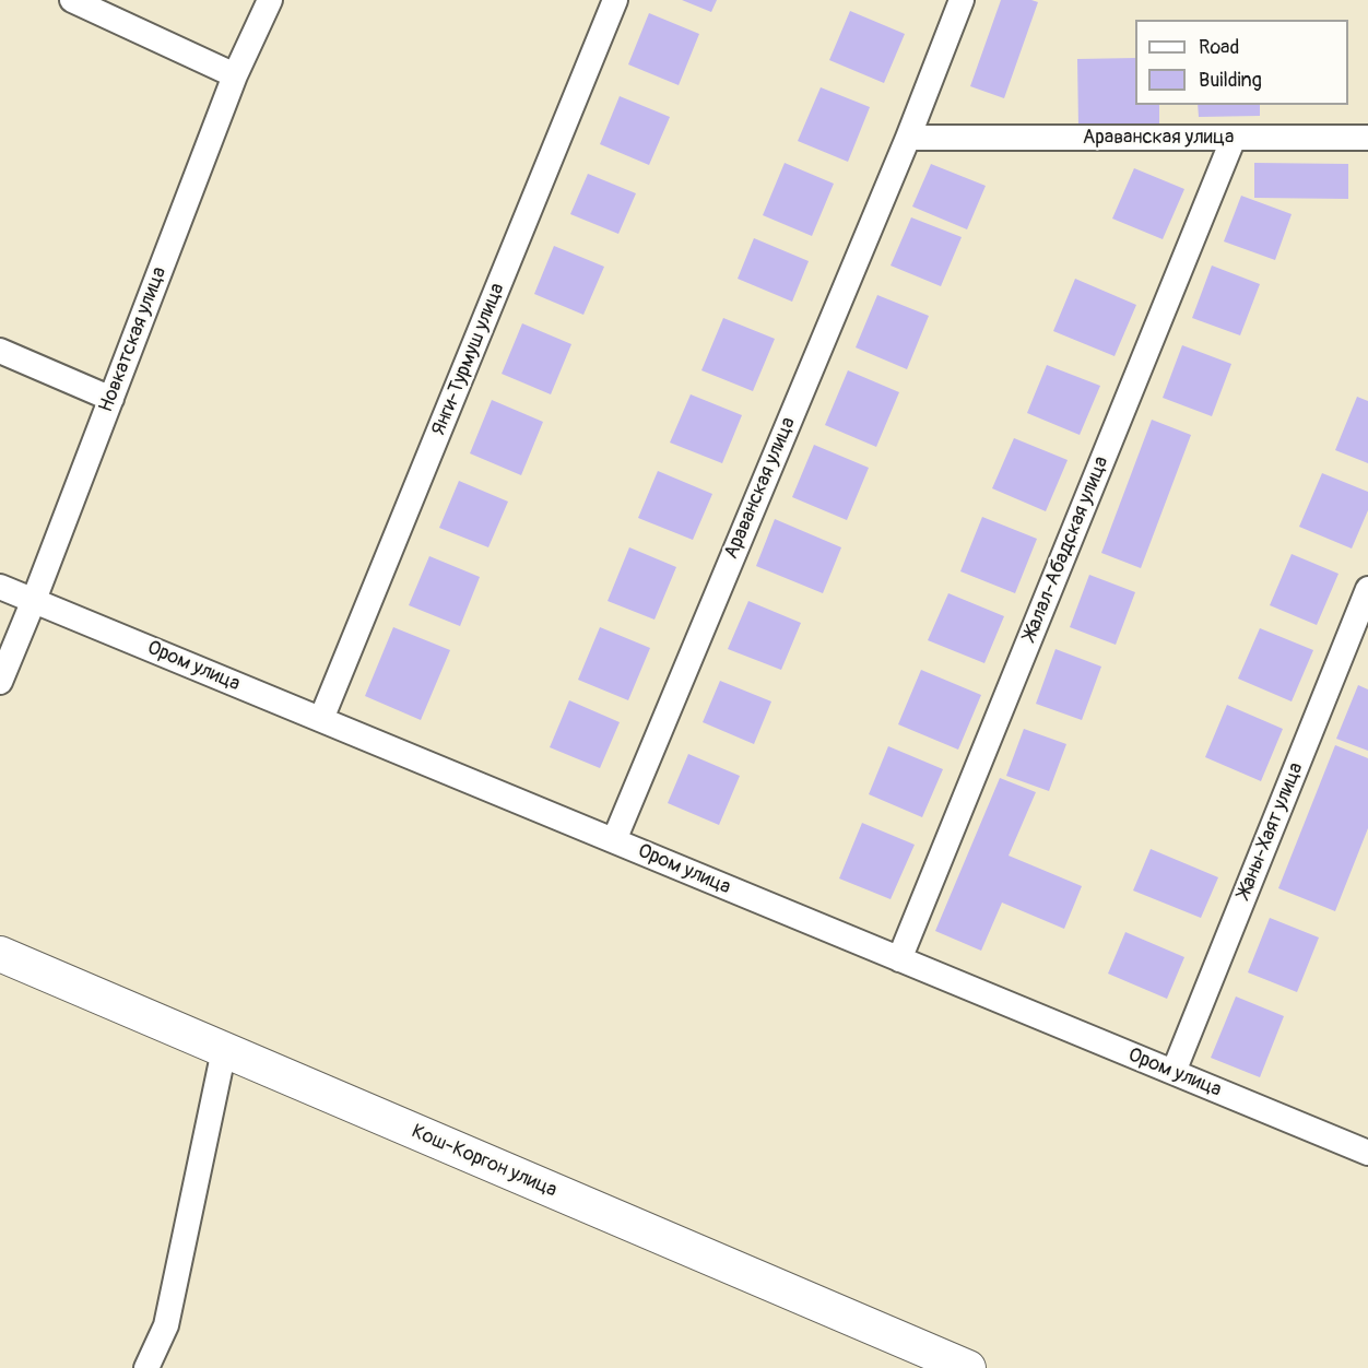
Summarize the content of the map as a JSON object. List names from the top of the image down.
{
  "streets": {
    "street": [
      "Араванская улица",
      "Новкатская улица",
      "Янги-Турмуш улица",
      "Жалал-Абадская улица",
      "Ором улица",
      "Жаны-Хаят улица",
      "Кош-Коргон улица"
    ]
  },
  "crossings": [
    ["Араванская улица", "Жалал-Абадская улица"],
    ["Араванская улица", "Ором улица"],
    ["Новкатская улица", "Ором улица"],
    ["Янги-Турмуш улица", "Ором улица"],
    ["Жалал-Абадская улица", "Ором улица"],
    ["Ором улица", "Жаны-Хаят улица"]
  ],
  "legend": ["Road", "Building"]
}
